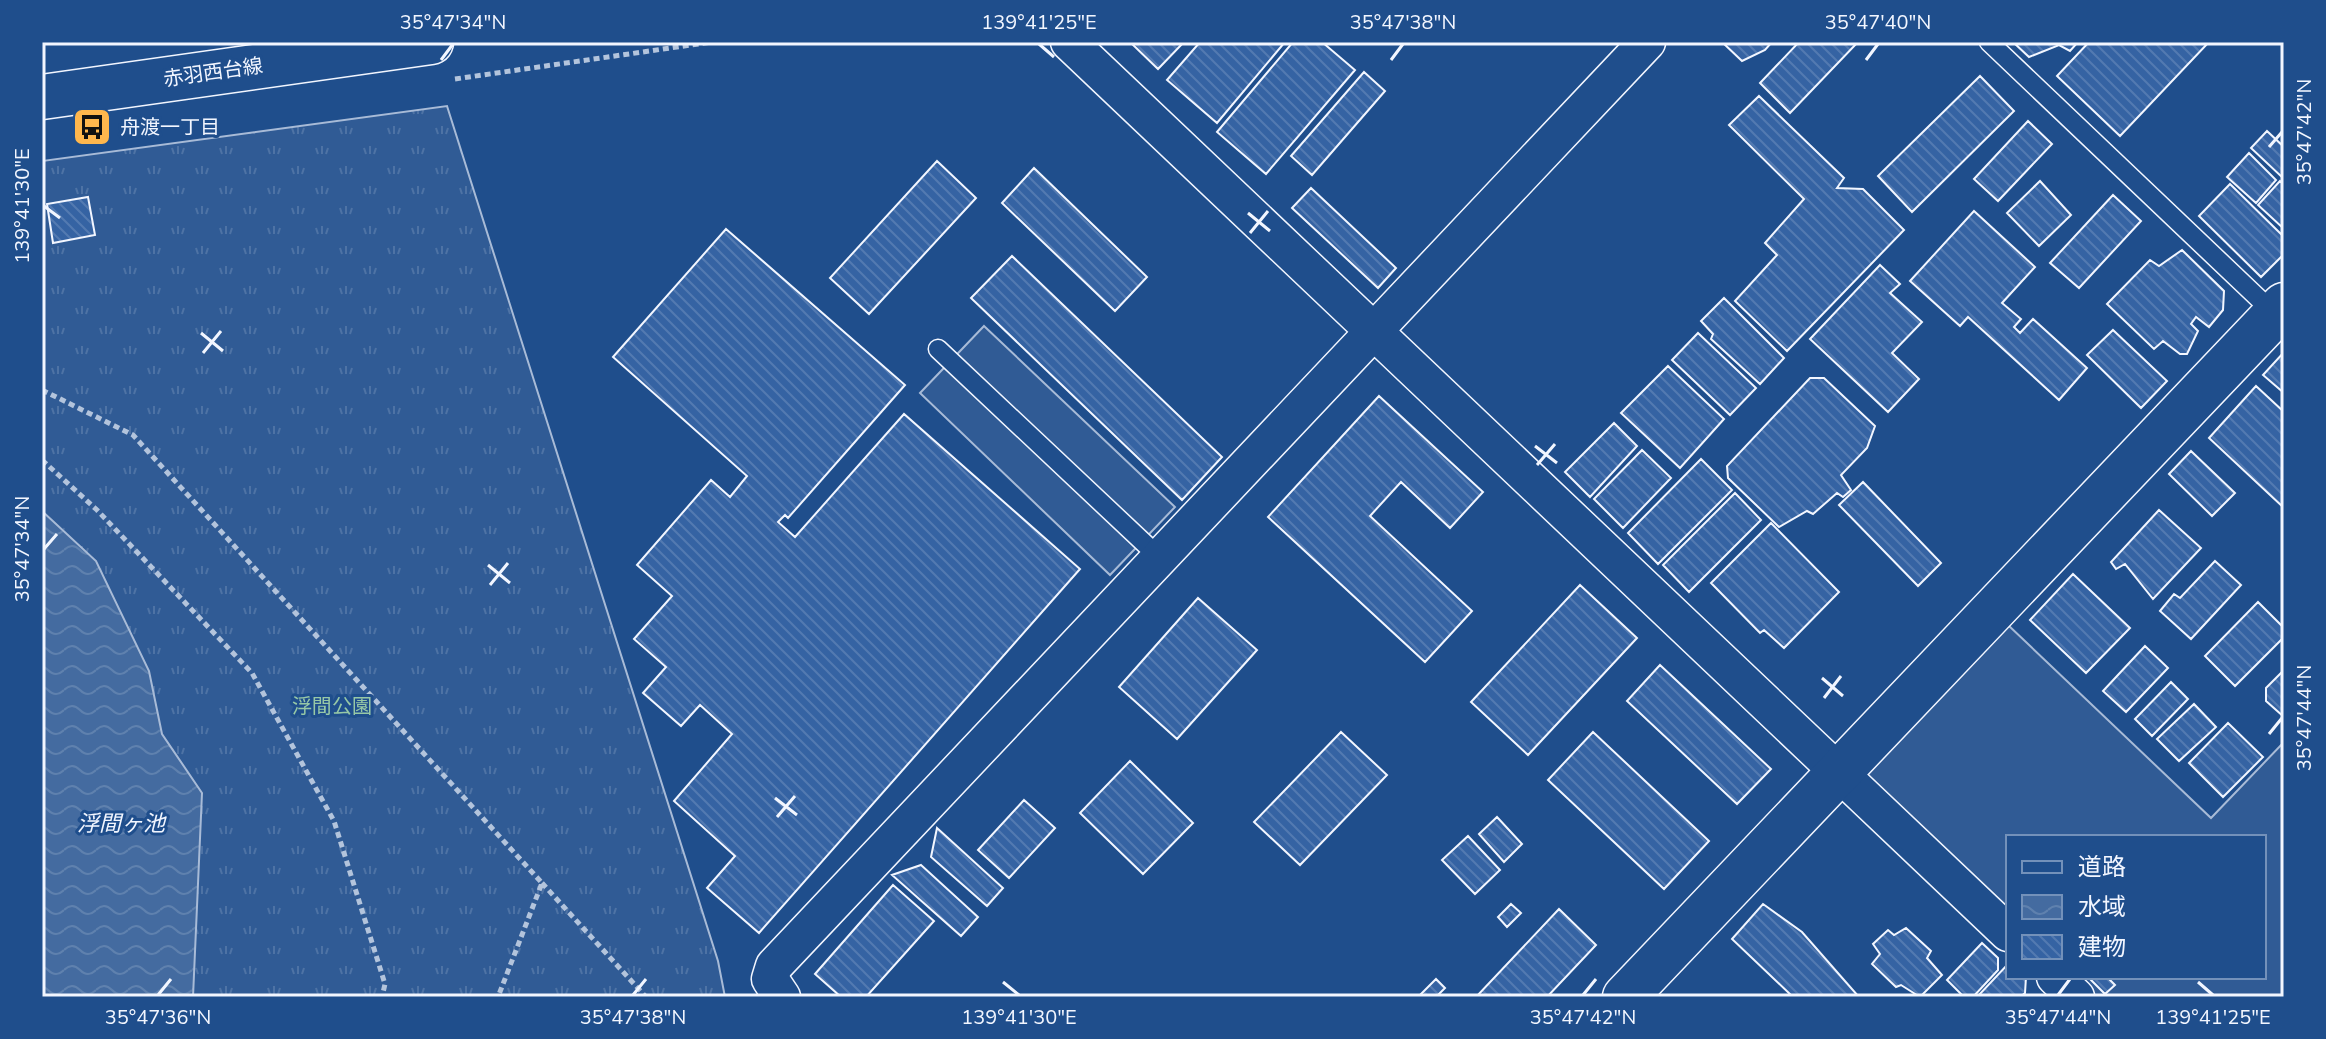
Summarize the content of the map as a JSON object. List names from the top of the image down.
{
  "streets": {
    "street": ["赤羽西台線"]
  },
  "water": ["浮間ヶ池"],
  "parks": ["浮間公園"],
  "places": {
    "bus stop": ["舟渡一丁目"]
  },
  "legend": ["道路", "水域", "建物"],
  "coordinates": [
    "35°47'34\"N",
    "139°41'25\"E",
    "35°47'38\"N",
    "35°47'40\"N",
    "35°47'42\"N",
    "139°41'30\"E",
    "35°47'44\"N",
    "35°47'36\"N"
  ]
}
